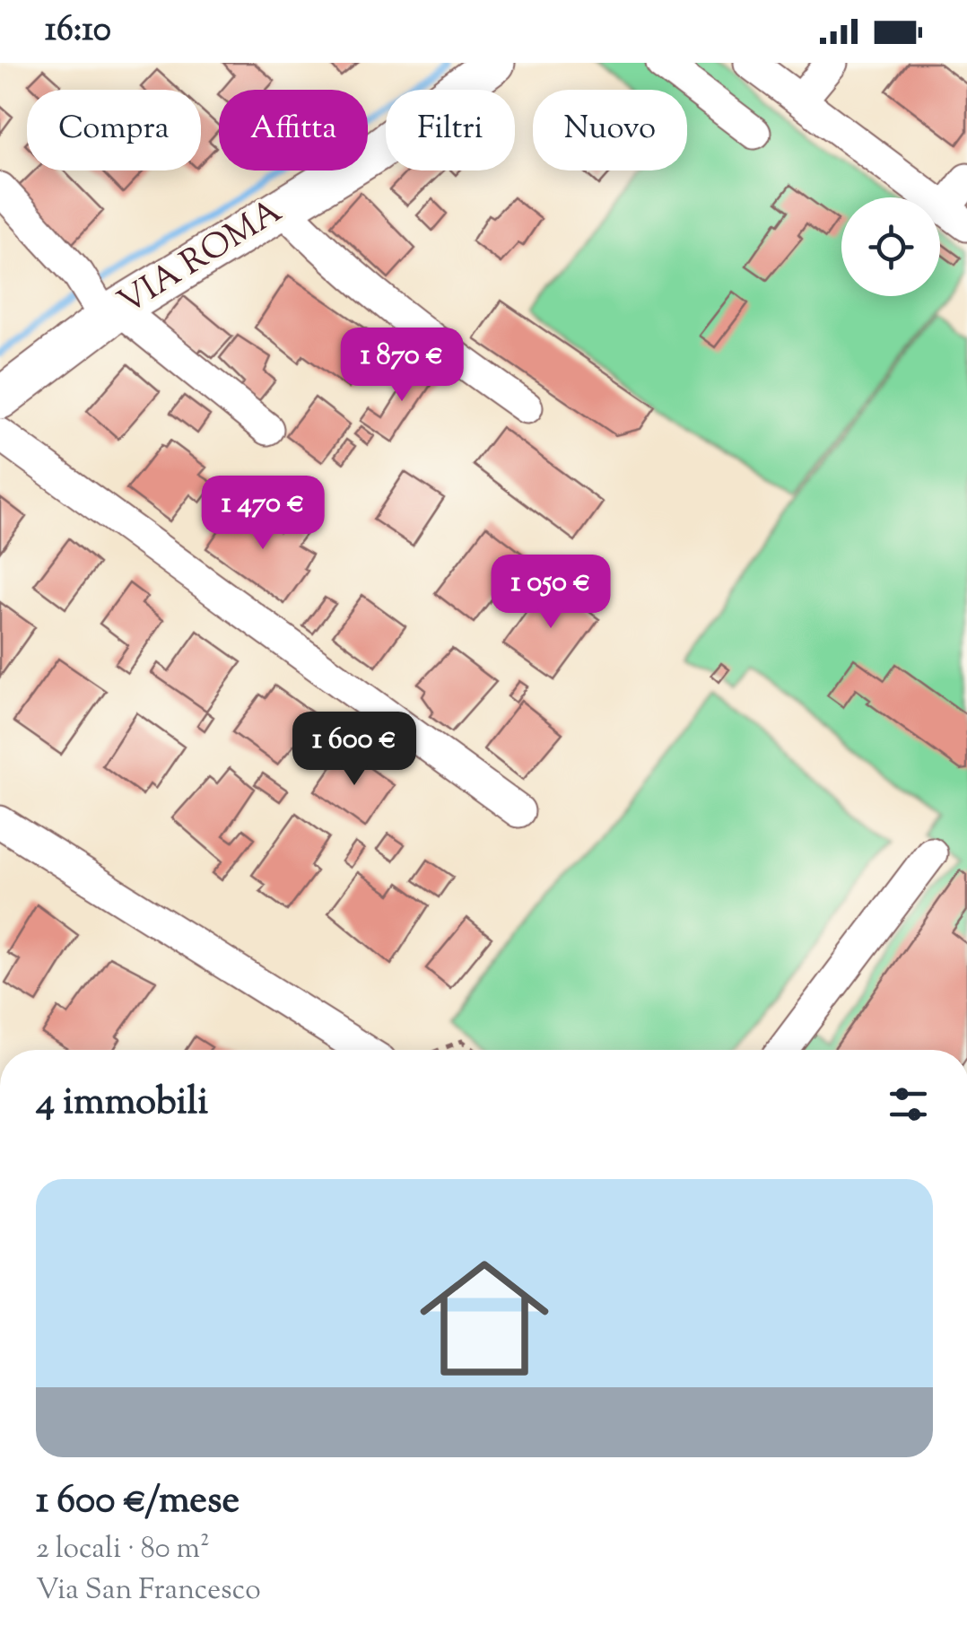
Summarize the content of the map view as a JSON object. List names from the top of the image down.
{
  "streets": {
    "main road": ["VIA ROMA"]
  },
  "page": {
    "status": "16:10",
    "chip": [
      "Compra",
      "Affitta",
      "Filtri",
      "Nuovo"
    ],
    "price": [
      "1 870 €",
      "1 470 €",
      "1 050 €",
      "1 600 €"
    ],
    "heading": "4 immobili",
    "list": [
      {
        "name": "1 600 €/mese",
        "note": "2 locali · 80 m² · Via San Francesco"
      }
    ]
  }
}
